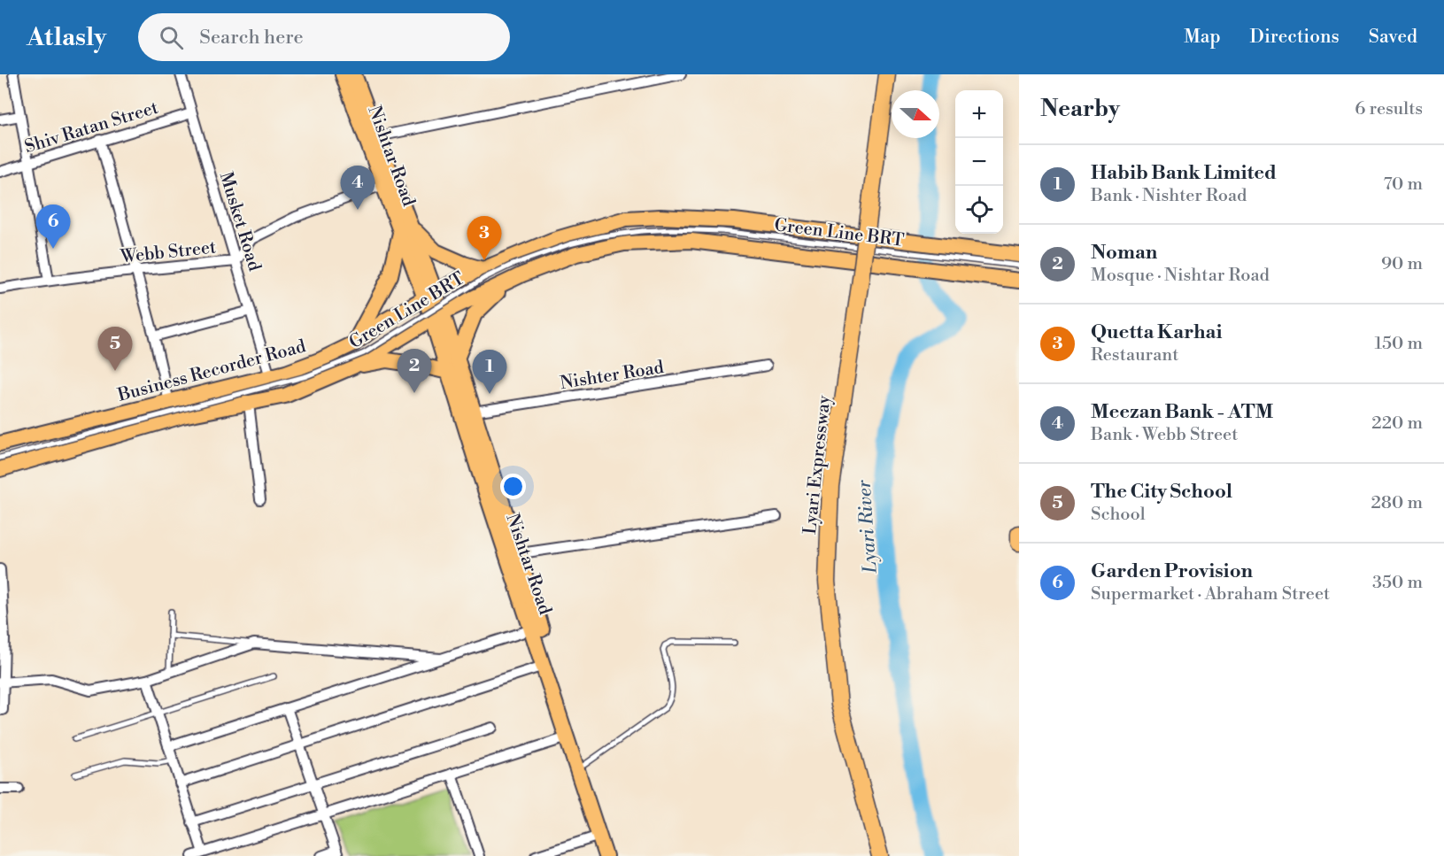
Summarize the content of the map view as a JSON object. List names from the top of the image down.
{
  "streets": {
    "highway": ["Lyari Expressway"],
    "main road": ["Nishtar Road", "Business Recorder Road"],
    "street": [
      "Shiv Ratan Street",
      "Musket Road",
      "Webb Street",
      "Nishter Road"
    ],
    "lane": ["Green Line BRT"]
  },
  "crossings": [
    ["Shiv Ratan Street", "Musket Road"],
    ["Nishtar Road", "Webb Street"],
    ["Nishtar Road", "Business Recorder Road"],
    ["Nishtar Road", "Nishter Road"],
    ["Musket Road", "Webb Street"],
    ["Musket Road", "Business Recorder Road"]
  ],
  "water": ["Lyari River"],
  "north": "right",
  "page": {
    "header": "Atlasly",
    "search": "Search here",
    "nav": ["Map", "Directions", "Saved"],
    "heading": ["Nearby", "6 results"],
    "map_buttons": ["+", "−"],
    "list": [
      {
        "mark": "1",
        "name": "Habib Bank Limited",
        "note": "Bank · Nishter Road",
        "value": "70 m"
      },
      {
        "mark": "2",
        "name": "Noman",
        "note": "Mosque · Nishtar Road",
        "value": "90 m"
      },
      {
        "mark": "3",
        "name": "Quetta Karhai",
        "note": "Restaurant",
        "value": "150 m"
      },
      {
        "mark": "4",
        "name": "Meezan Bank - ATM",
        "note": "Bank · Webb Street",
        "value": "220 m"
      },
      {
        "mark": "5",
        "name": "The City School",
        "note": "School",
        "value": "280 m"
      },
      {
        "mark": "6",
        "name": "Garden Provision",
        "note": "Supermarket · Abraham Street",
        "value": "350 m"
      }
    ],
    "pins": [
      "4",
      "6",
      "3",
      "5",
      "2",
      "1"
    ]
  }
}
